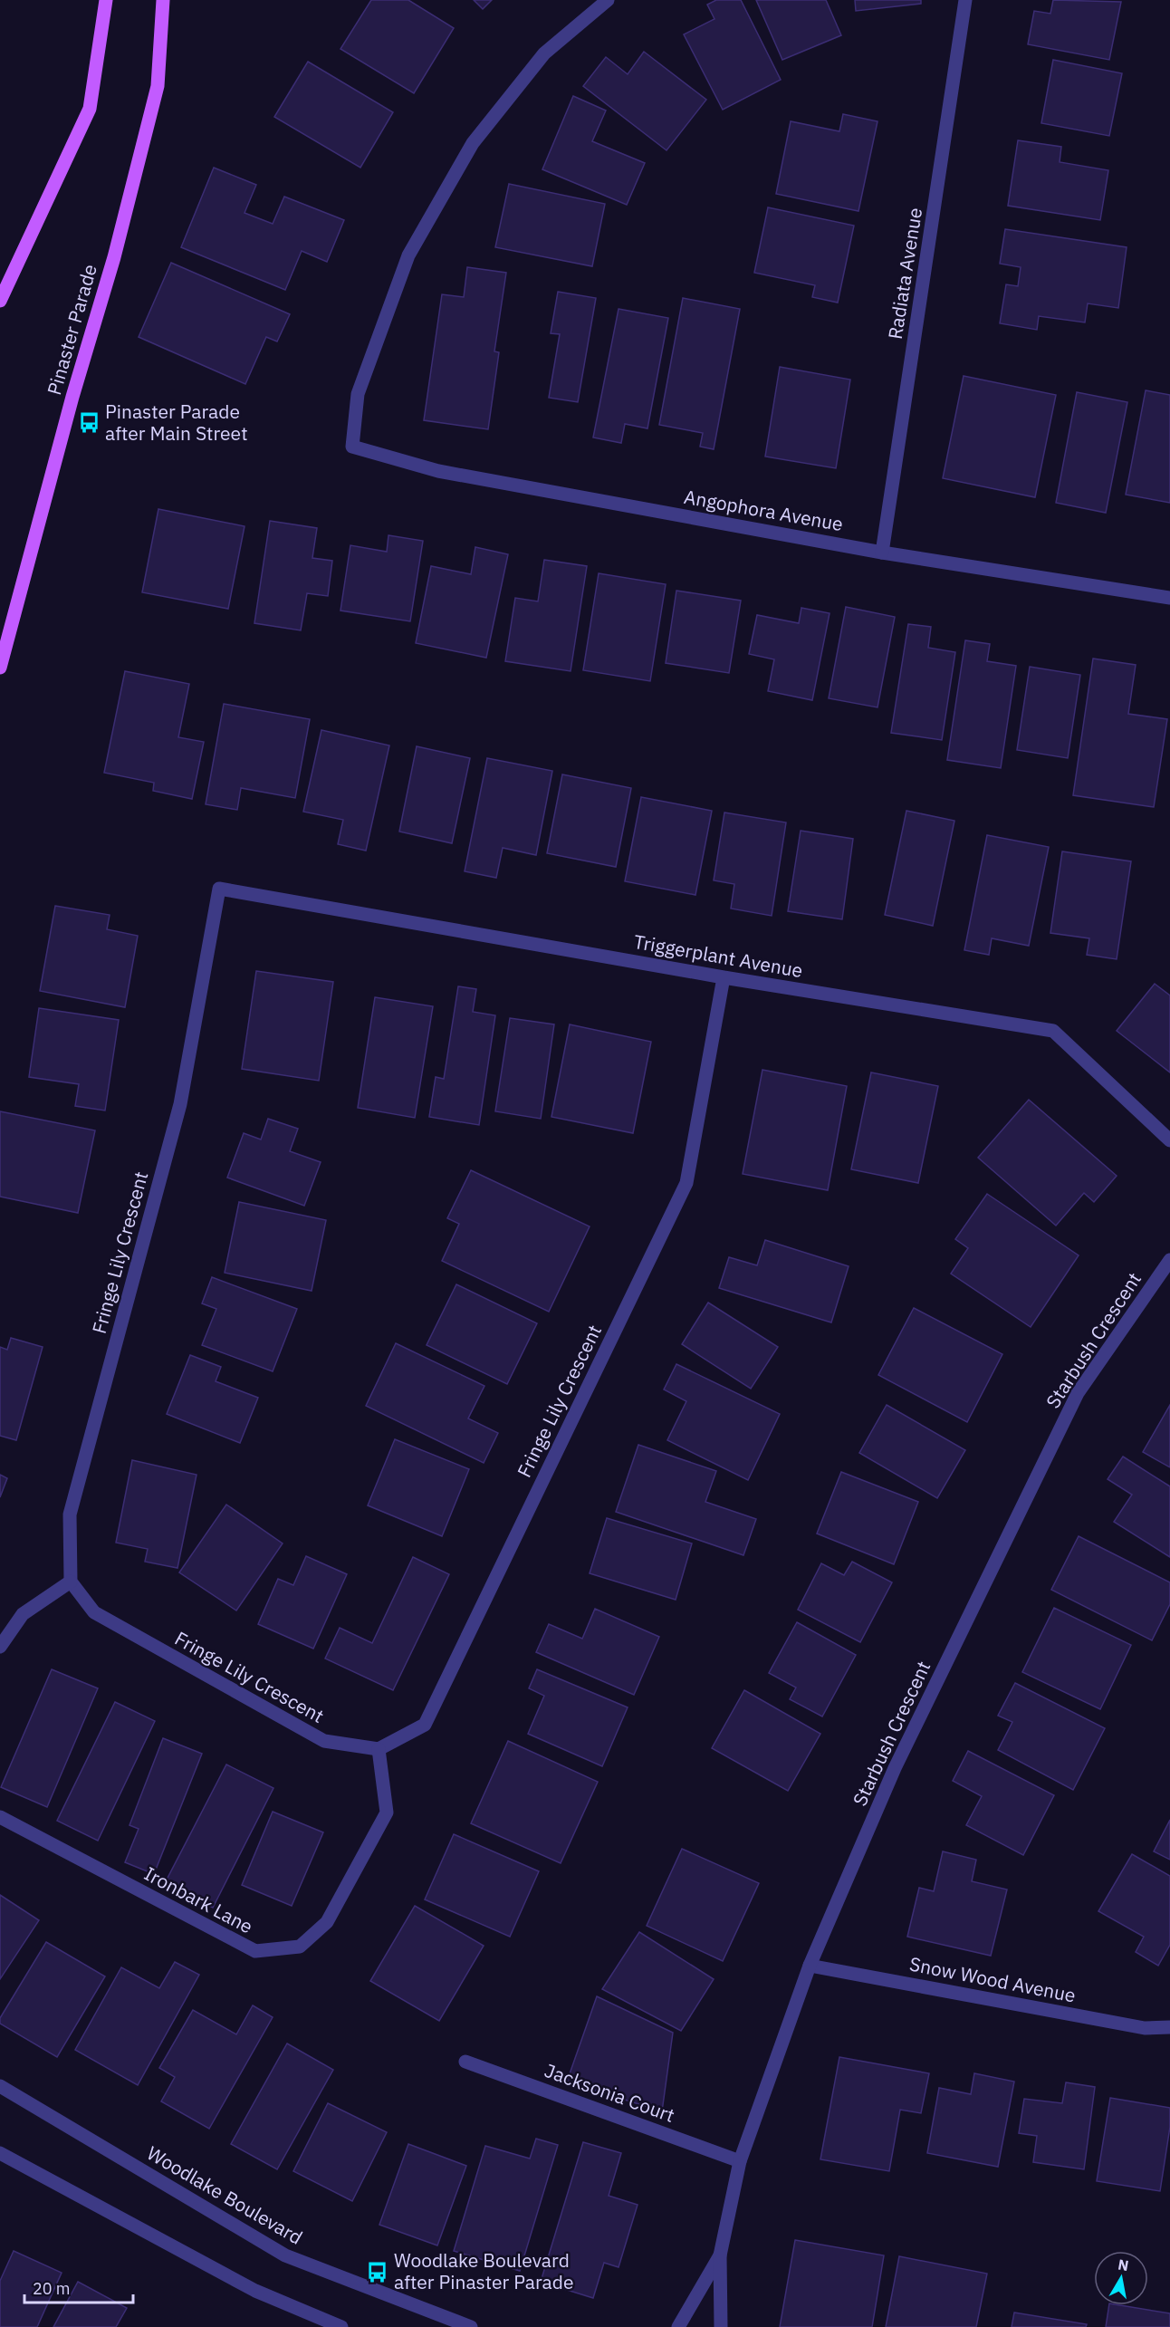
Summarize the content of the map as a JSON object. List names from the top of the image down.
{
  "streets": {
    "main road": ["Pinaster Parade"],
    "street": [
      "Radiata Avenue",
      "Angophora Avenue",
      "Triggerplant Avenue",
      "Fringe Lily Crescent",
      "Starbush Crescent",
      "Ironbark Lane",
      "Snow Wood Avenue",
      "Jacksonia Court",
      "Woodlake Boulevard"
    ]
  },
  "crossings": [
    ["Radiata Avenue", "Angophora Avenue"],
    ["Triggerplant Avenue", "Fringe Lily Crescent"],
    ["Fringe Lily Crescent", "Ironbark Lane"],
    ["Starbush Crescent", "Snow Wood Avenue"],
    ["Starbush Crescent", "Jacksonia Court"]
  ],
  "places": {
    "bus stop": ["Pinaster Parade after Main Street", "Woodlake Boulevard after Pinaster Parade"]
  },
  "scale_bar": "20 m",
  "north": "top"
}
